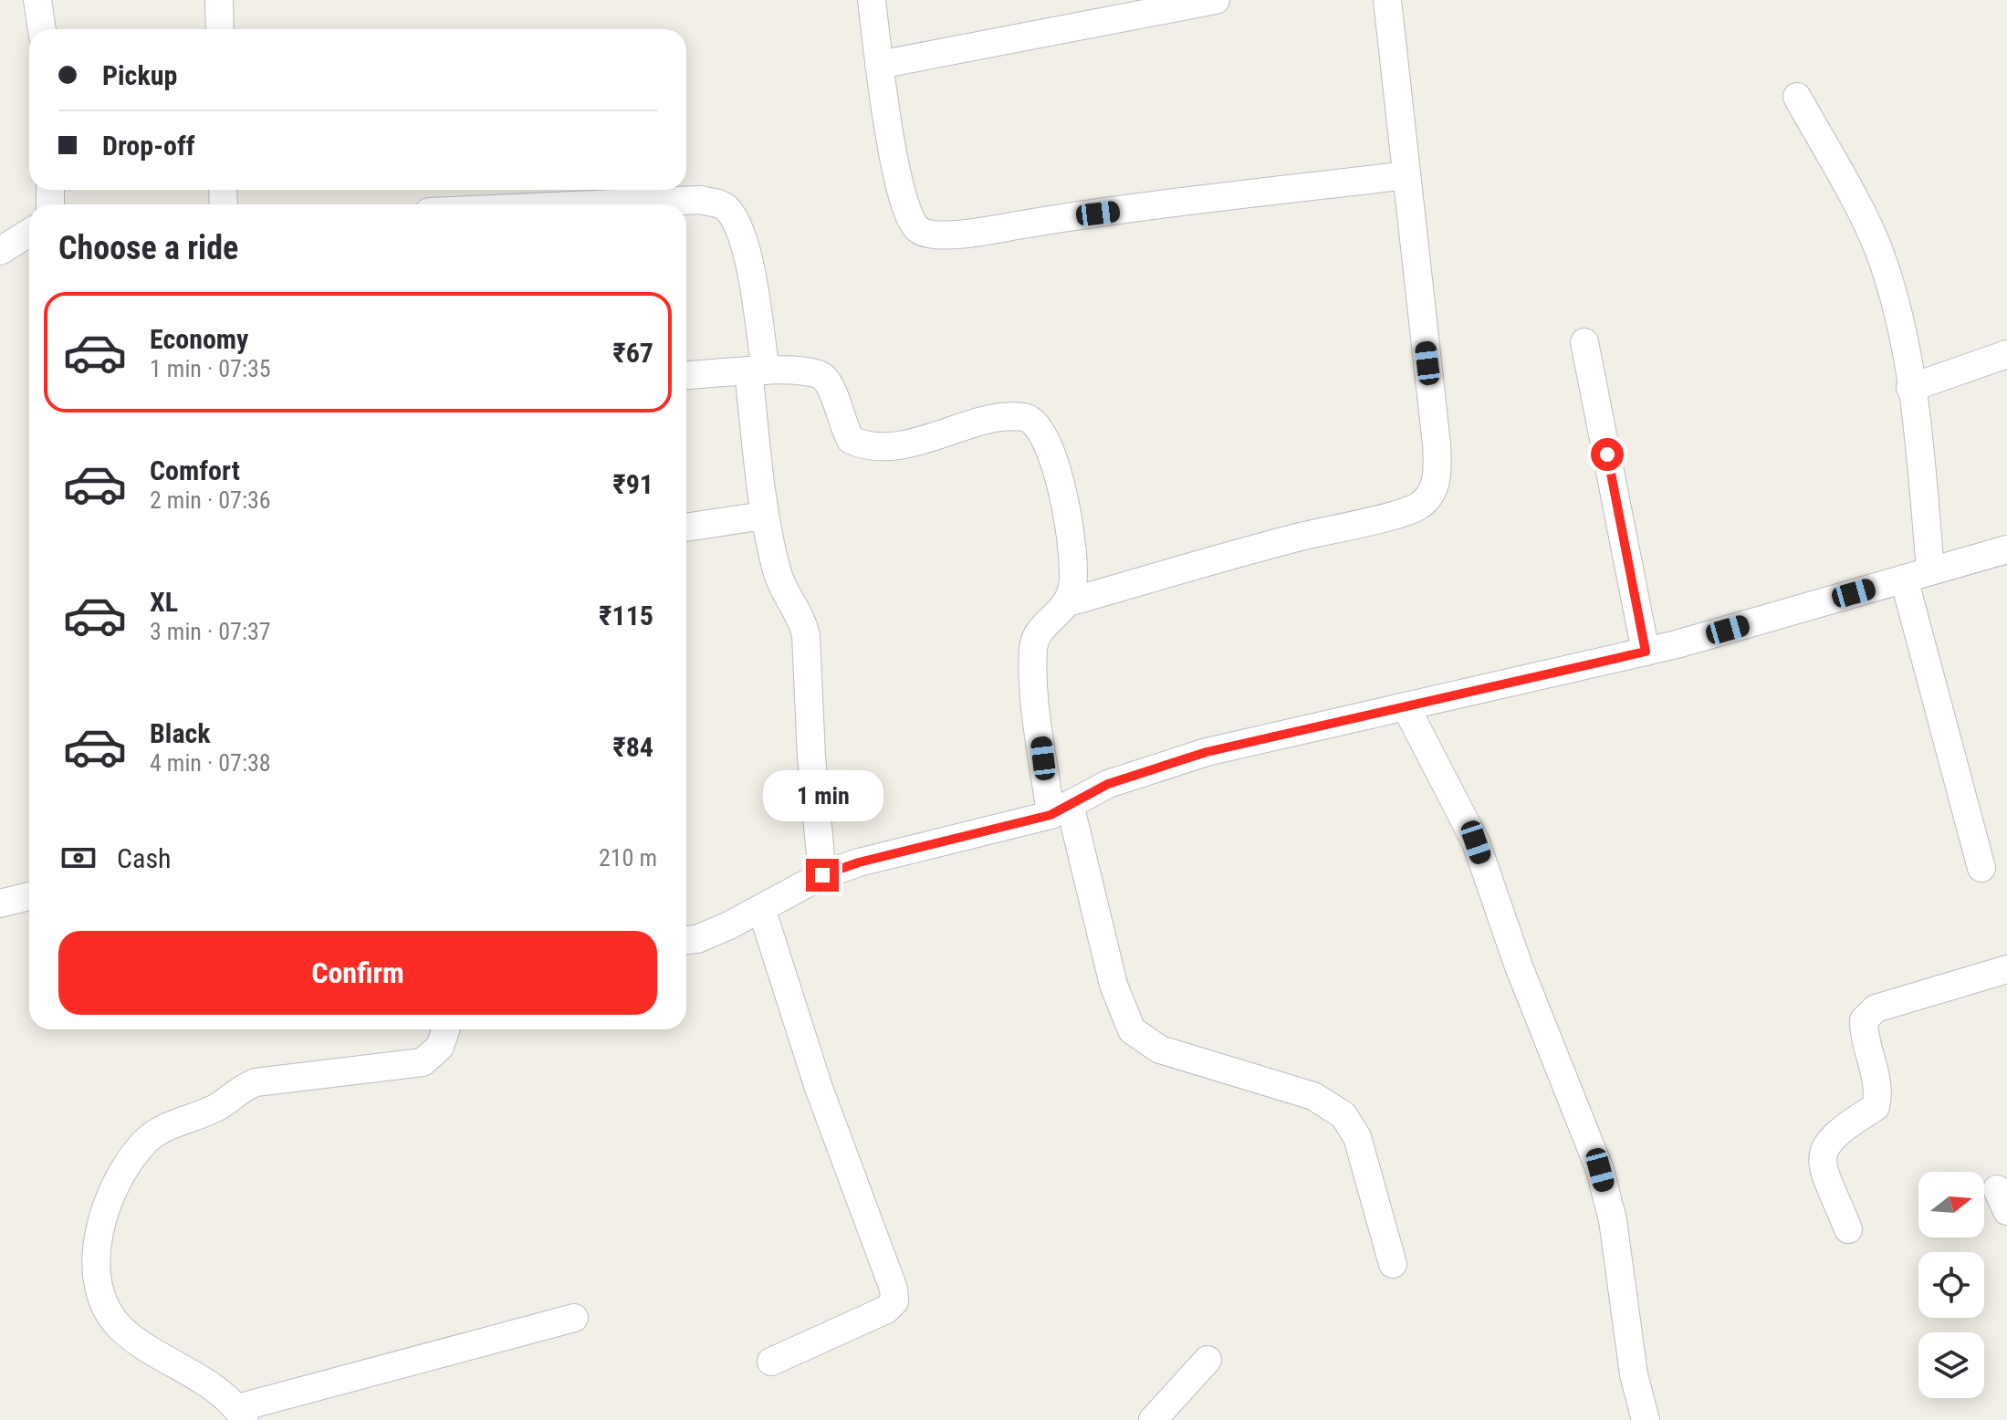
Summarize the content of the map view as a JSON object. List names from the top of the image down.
{
  "north": "right",
  "page": {
    "banner": ["Pickup", "Drop-off"],
    "heading": "Choose a ride",
    "list": [
      {
        "name": "Economy",
        "note": "1 min · 07:35",
        "value": "₹67"
      },
      {
        "name": "Comfort",
        "note": "2 min · 07:36",
        "value": "₹91"
      },
      {
        "name": "XL",
        "note": "3 min · 07:37",
        "value": "₹115"
      },
      {
        "name": "Black",
        "note": "4 min · 07:38",
        "value": "₹84"
      }
    ],
    "bubble": "1 min",
    "pay": ["Cash", "210 m"],
    "buttons": "Confirm"
  }
}
